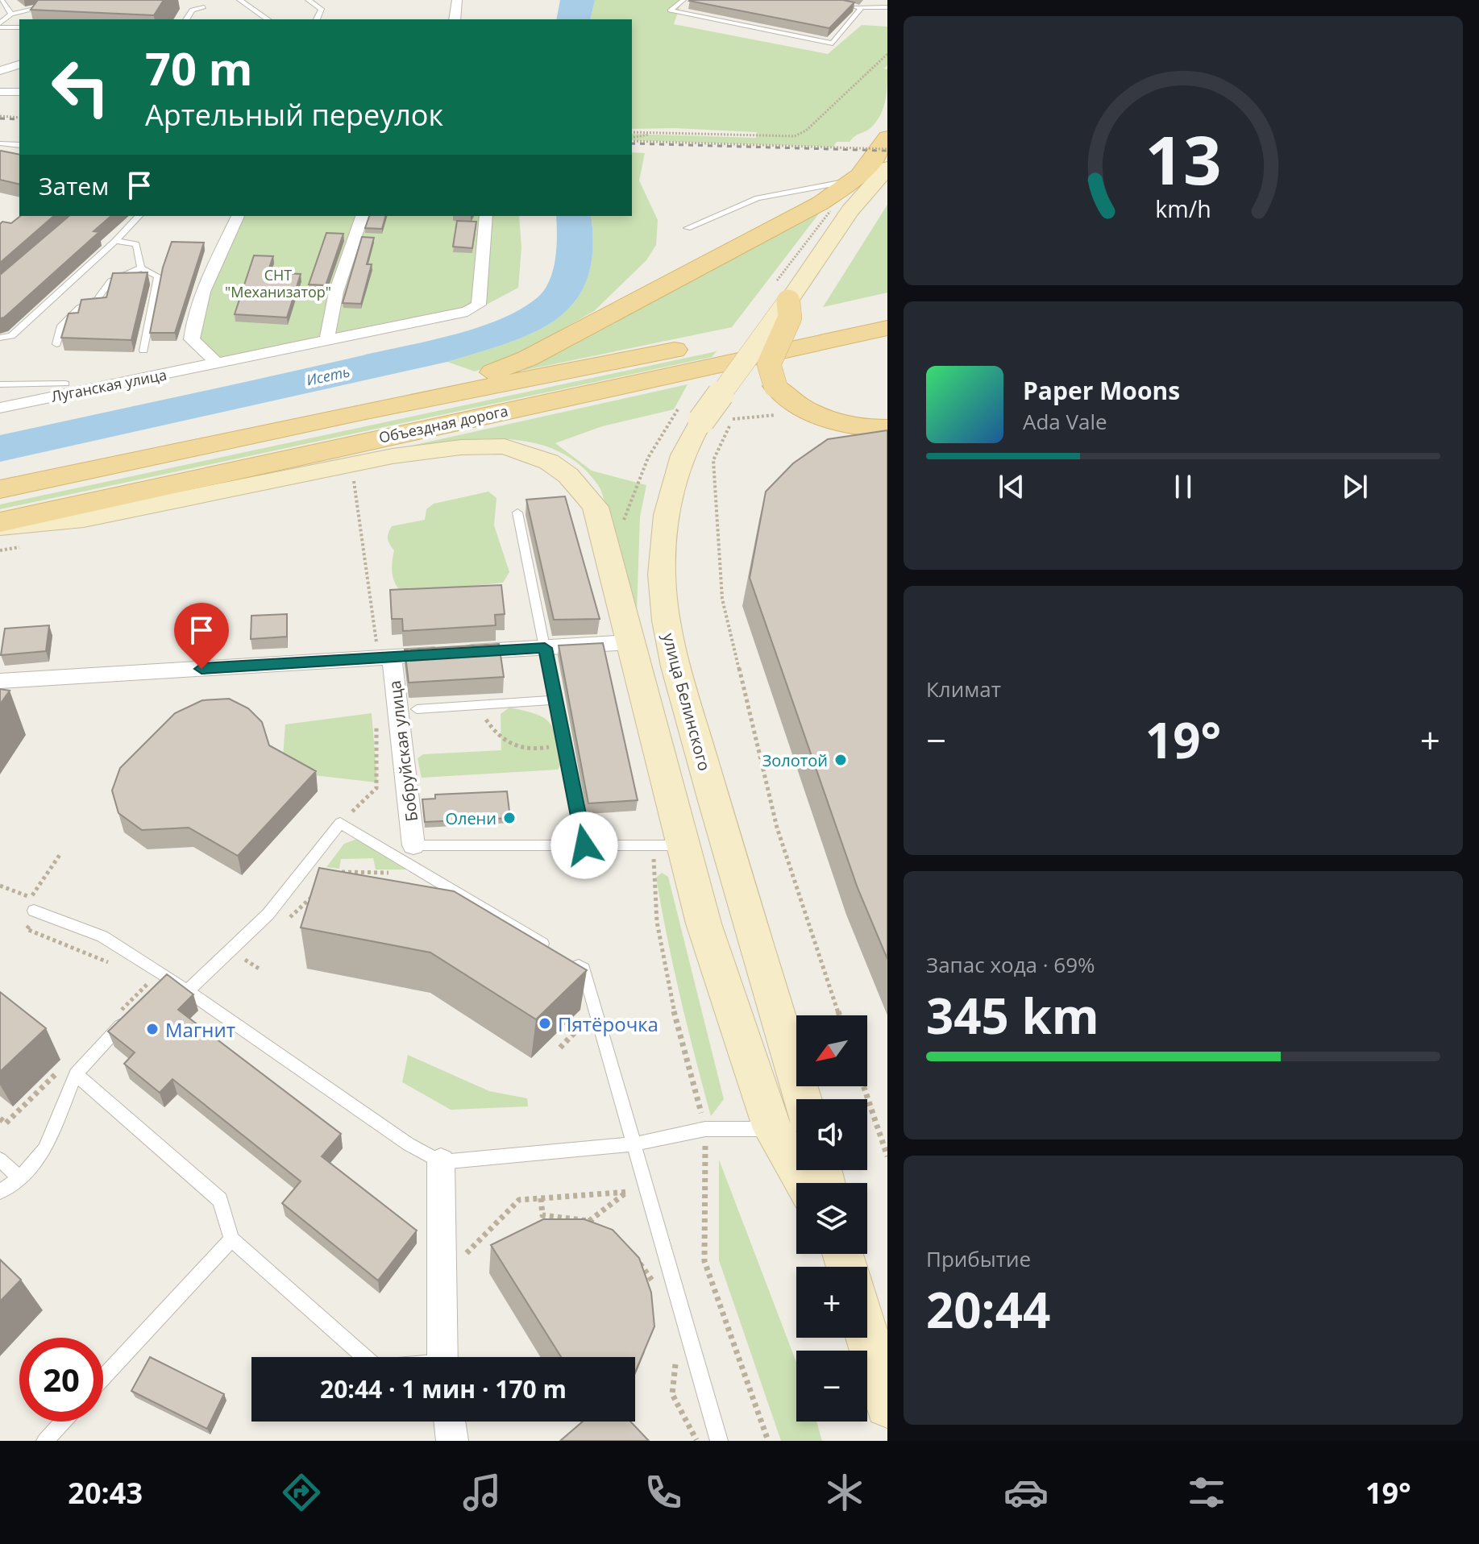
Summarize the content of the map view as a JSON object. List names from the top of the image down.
{
  "streets": {
    "main road": ["Объездная дорога", "улица Белинского"],
    "street": ["Луганская улица", "Бобруйская улица"]
  },
  "water": ["Исеть"],
  "parks": ["СНТ \"Механизатор\""],
  "places": [
    "Золотой",
    "Олени",
    "Пятёрочка",
    "Магнит"
  ],
  "north": "bottom left",
  "page": {
    "turn": ["70 m", "Артельный переулок"],
    "then": "Затем",
    "song": ["Paper Moons", "Ada Vale"],
    "tile": [
      "Климат",
      ["Запас хода · 69%", "345 km"],
      ["Прибытие", "20:44"]
    ],
    "heat": ["−", "19°", "+"],
    "map_buttons": ["+", "−"],
    "limit": "20",
    "trip": "20:44 · 1 мин · 170 m",
    "tabs": ["20:43", "19°"],
    "gauge": ["13", "km/h"]
  }
}
